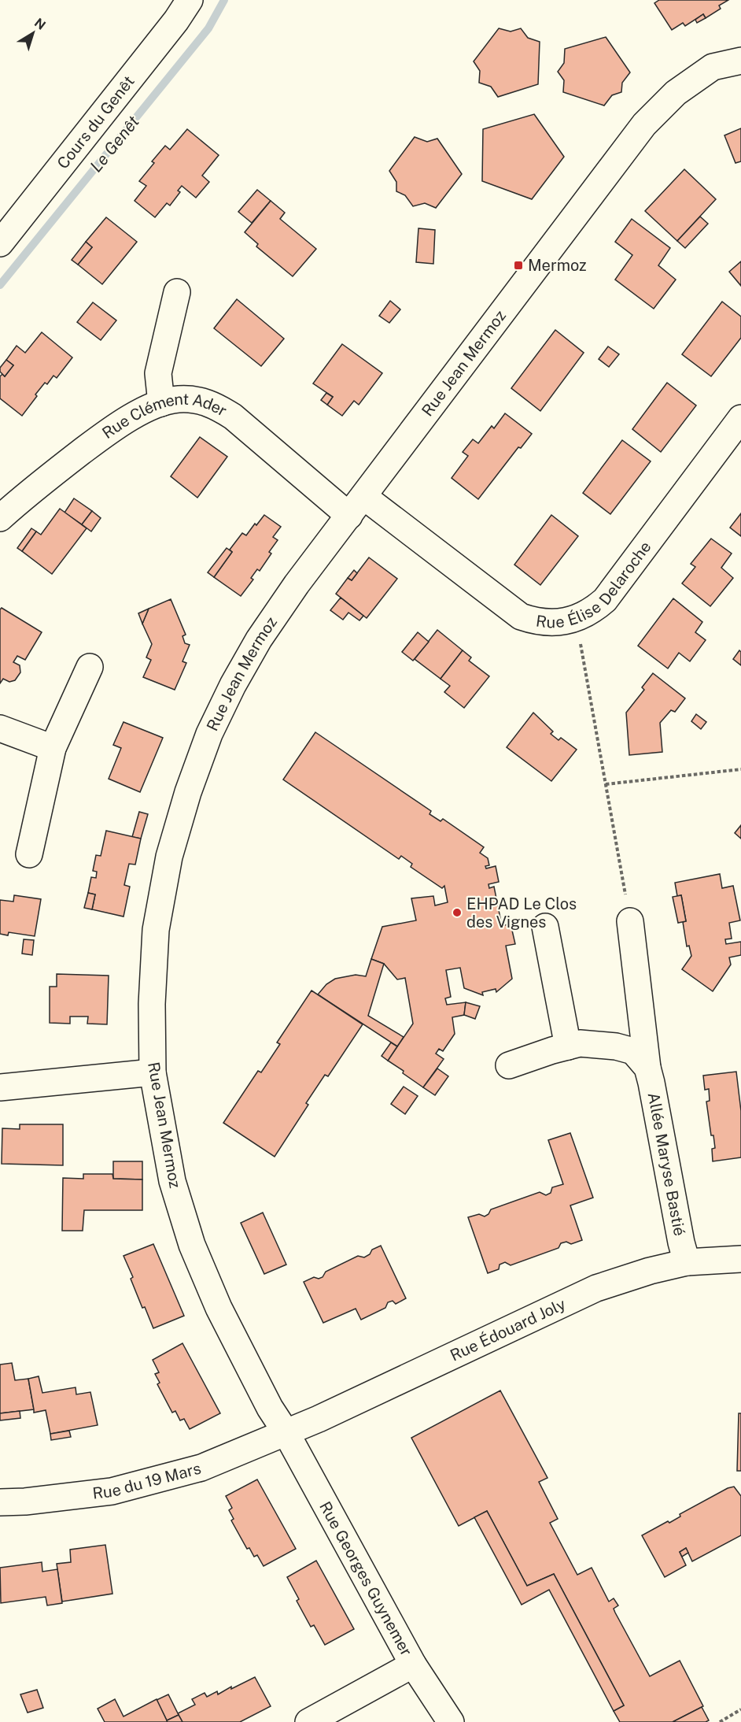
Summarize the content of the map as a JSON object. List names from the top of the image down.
{
  "streets": {
    "street": [
      "Cours du Genêt",
      "Rue Jean Mermoz",
      "Rue Clément Ader",
      "Rue Élise Delaroche",
      "Allée Maryse Bastié",
      "Rue Édouard Joly",
      "Rue du 19 Mars",
      "Rue Georges Guynemer"
    ]
  },
  "crossings": [
    ["Rue Jean Mermoz", "Rue Clément Ader"],
    ["Rue Jean Mermoz", "Rue Élise Delaroche"],
    ["Rue Jean Mermoz", "Rue Édouard Joly"],
    ["Rue Jean Mermoz", "Rue du 19 Mars"],
    ["Rue Jean Mermoz", "Rue Georges Guynemer"],
    ["Rue Clément Ader", "Rue Élise Delaroche"],
    ["Allée Maryse Bastié", "Rue Édouard Joly"],
    ["Rue Édouard Joly", "Rue du 19 Mars"],
    ["Rue Édouard Joly", "Rue Georges Guynemer"],
    ["Rue du 19 Mars", "Rue Georges Guynemer"]
  ],
  "water": ["Le Genêt"],
  "places": {
    "transit": ["Mermoz"],
    "other": ["EHPAD Le Clos des Vignes"]
  },
  "north": "top right"
}
